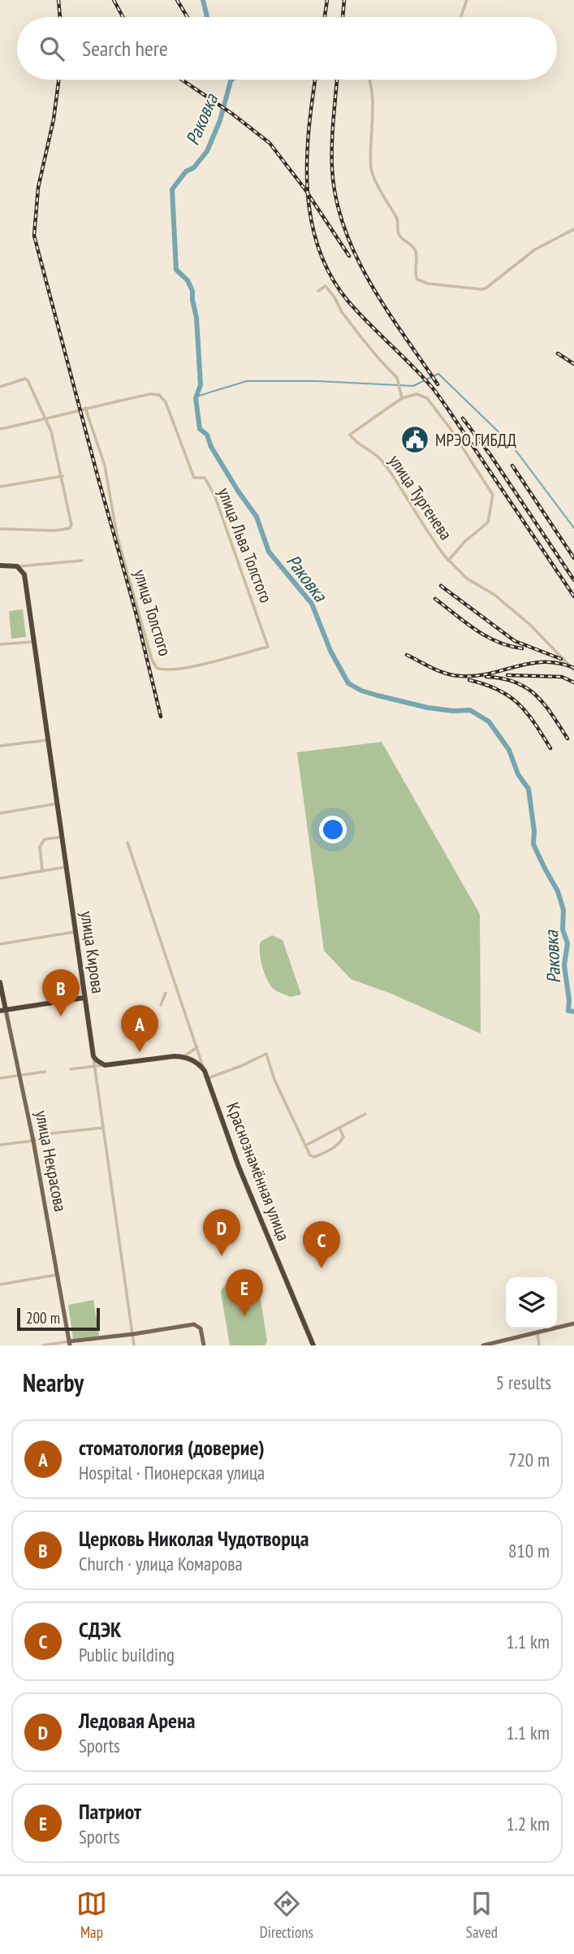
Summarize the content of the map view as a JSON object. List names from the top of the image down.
{
  "streets": {
    "highway": ["улица Кирова", "улица Некрасова", "Краснознамённая улица"],
    "street": ["улица Тургенева", "улица Льва Толстого", "улица Толстого"]
  },
  "crossings": [
    ["улица Льва Толстого", "улица Толстого"]
  ],
  "water": ["Раковка"],
  "places": {
    "public building": ["МРЭО ГИБДД"]
  },
  "scale_bar": "200 m",
  "page": {
    "search": "Search here",
    "pins": [
      "B",
      "A",
      "D",
      "C",
      "E"
    ],
    "scale": "200 m",
    "heading": ["Nearby", "5 results"],
    "list": [
      {
        "mark": "A",
        "name": "стоматология (доверие)",
        "note": "Hospital · Пионерская улица",
        "value": "720 m"
      },
      {
        "mark": "B",
        "name": "Церковь Николая Чудотворца",
        "note": "Church · улица Комарова",
        "value": "810 m"
      },
      {
        "mark": "C",
        "name": "СДЭК",
        "note": "Public building",
        "value": "1.1 km"
      },
      {
        "mark": "D",
        "name": "Ледовая Арена",
        "note": "Sports",
        "value": "1.1 km"
      },
      {
        "mark": "E",
        "name": "Патриот",
        "note": "Sports",
        "value": "1.2 km"
      }
    ],
    "nav": ["Map", "Directions", "Saved"]
  }
}
